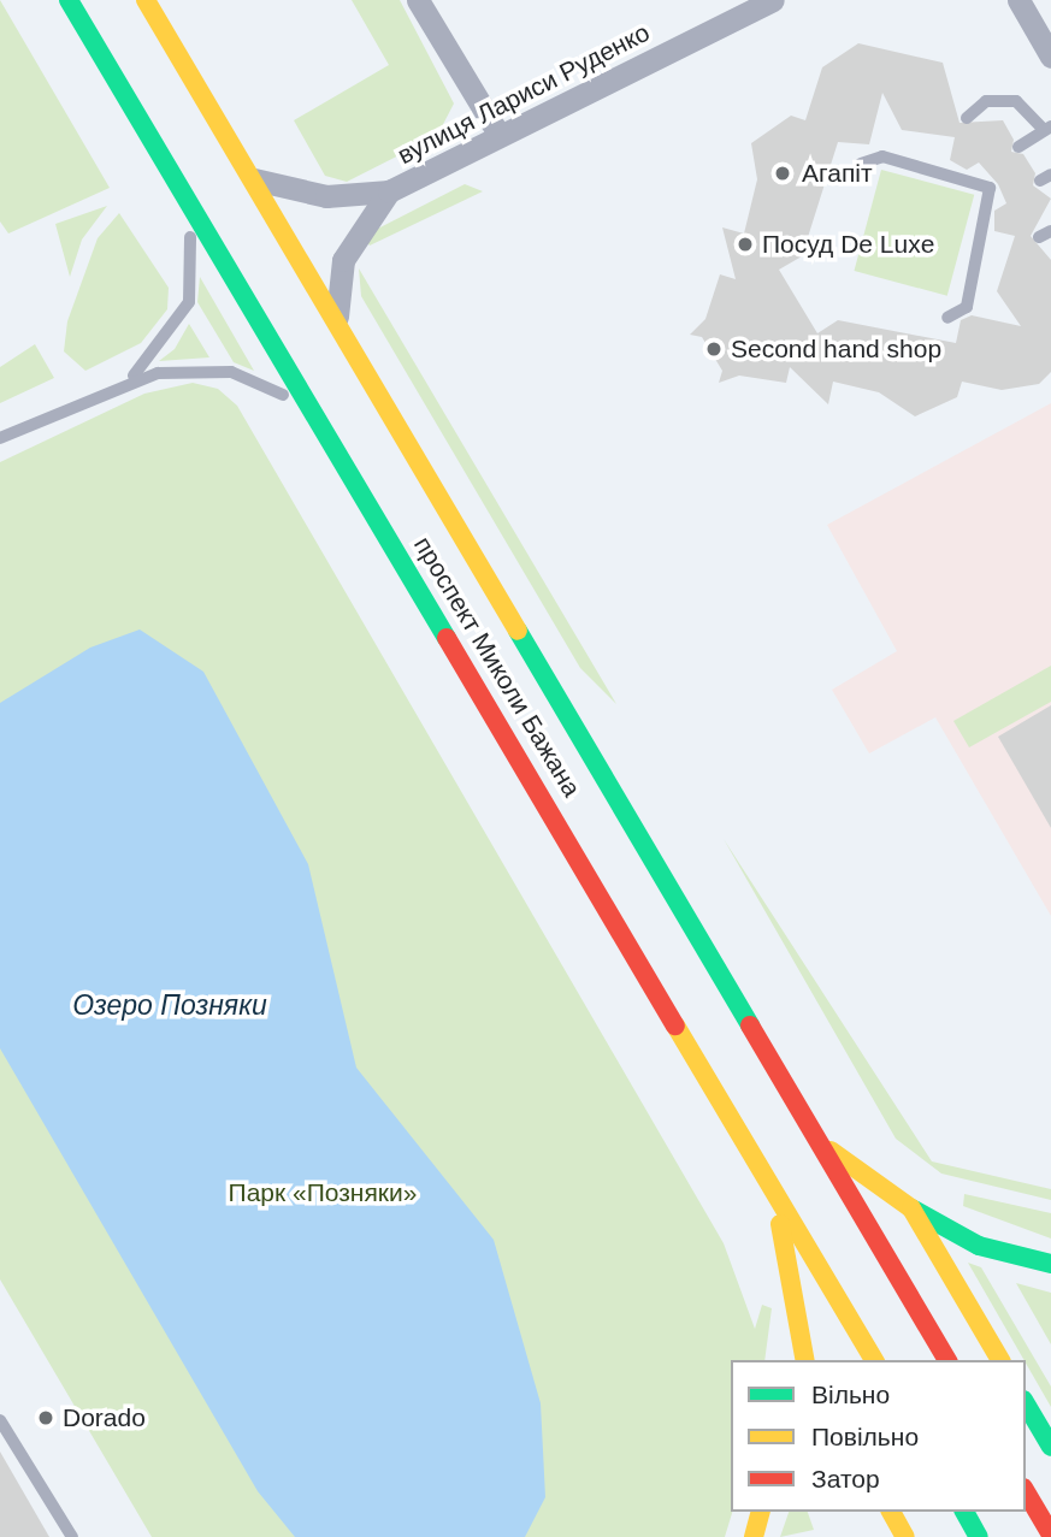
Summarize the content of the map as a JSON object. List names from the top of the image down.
{
  "streets": {
    "main road": ["проспект Миколи Бажана"],
    "street": ["вулиця Лариси Руденко"]
  },
  "crossings": [
    ["вулиця Лариси Руденко", "проспект Миколи Бажана"]
  ],
  "water": ["Озеро Позняки"],
  "parks": ["Парк «Позняки»"],
  "places": [
    "Агапіт",
    "Посуд De Luxe",
    "Second hand shop",
    "Dorado"
  ],
  "legend": ["Вільно", "Повільно", "Затор"]
}
